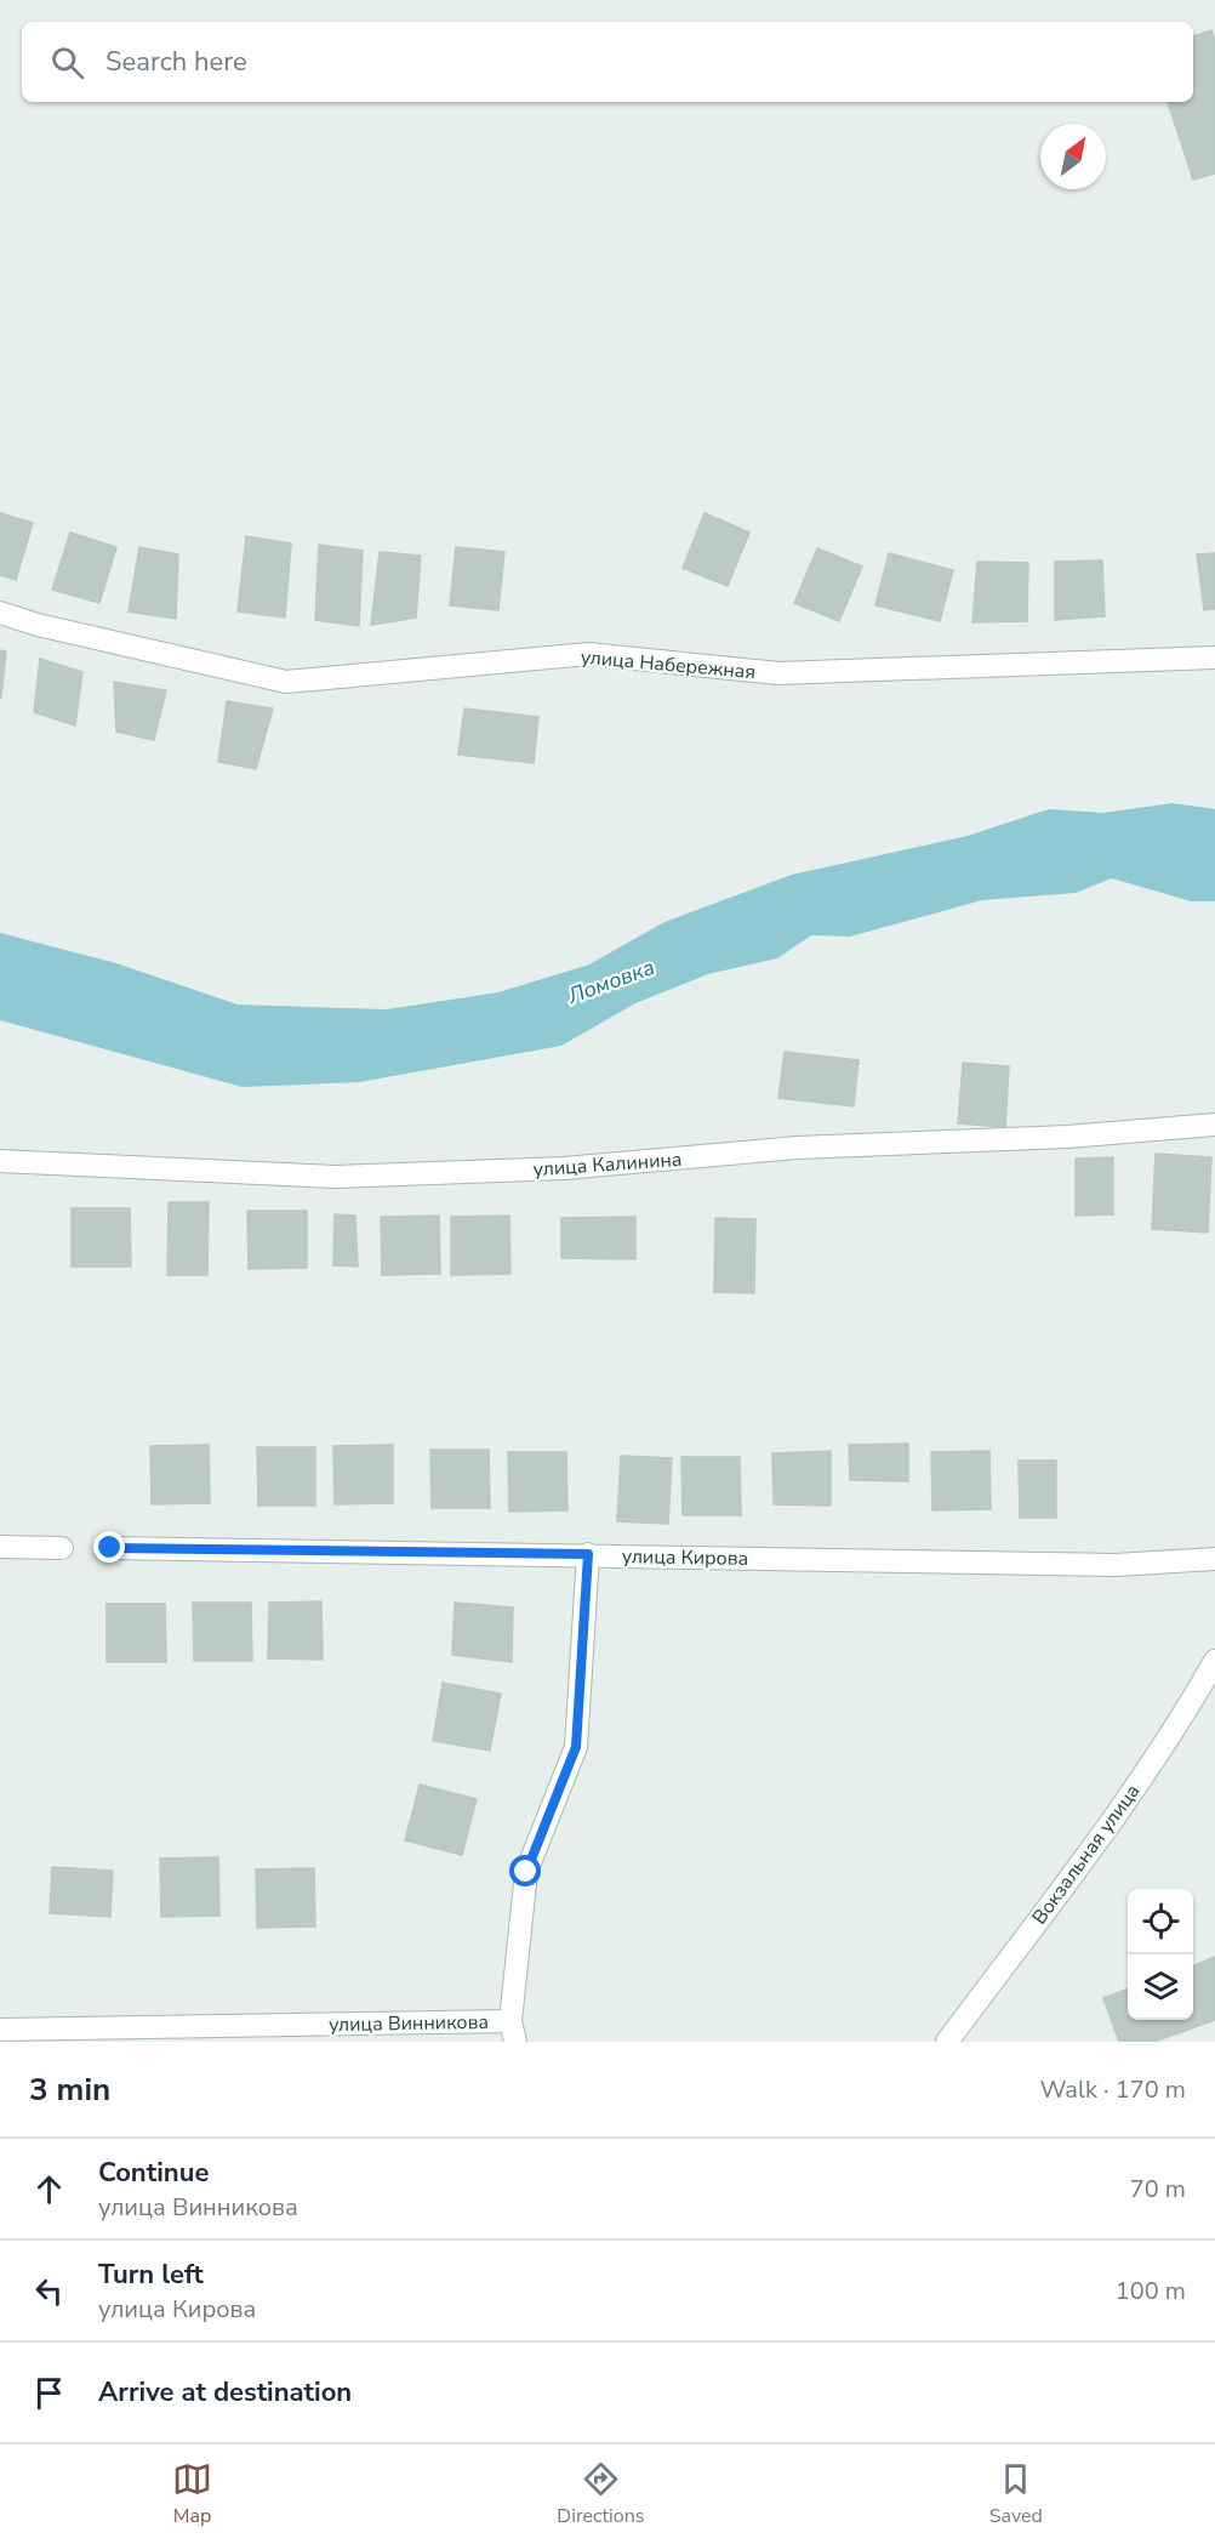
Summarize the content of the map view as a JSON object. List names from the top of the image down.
{
  "streets": {
    "street": [
      "улица Набережная",
      "улица Калинина",
      "улица Кирова",
      "Вокзальная улица",
      "улица Винникова"
    ]
  },
  "crossings": [
    ["улица Кирова", "улица Винникова"]
  ],
  "water": ["Ломовка"],
  "north": "top right",
  "page": {
    "search": "Search here",
    "heading": ["3 min", "Walk · 170 m"],
    "list": [
      ["Continue", "улица Винникова", "70 m"],
      ["Turn left", "улица Кирова", "100 m"],
      "Arrive at destination"
    ],
    "nav": ["Map", "Directions", "Saved"]
  }
}
